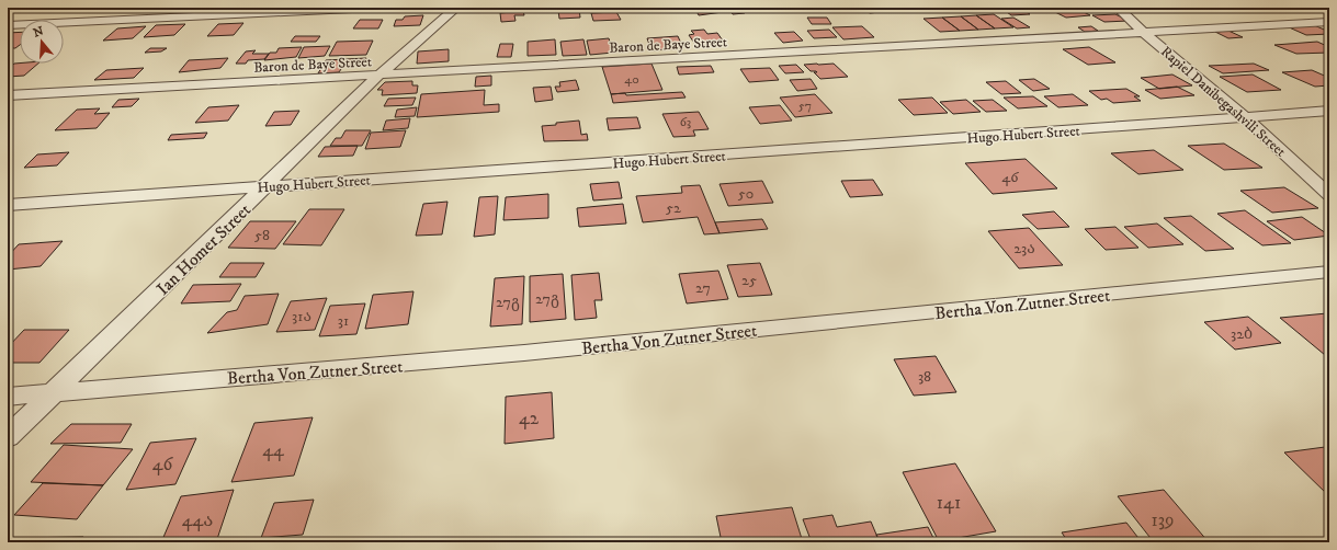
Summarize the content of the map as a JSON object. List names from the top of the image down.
{
  "streets": {
    "street": [
      "Baron de Baye Street",
      "Rapiel Danibegashvili Street",
      "Hugo Hubert Street",
      "Ian Homer Street",
      "Bertha Von Zutner Street"
    ]
  },
  "crossings": [
    ["Baron de Baye Street", "Rapiel Danibegashvili Street"],
    ["Baron de Baye Street", "Ian Homer Street"],
    ["Rapiel Danibegashvili Street", "Hugo Hubert Street"],
    ["Hugo Hubert Street", "Ian Homer Street"],
    ["Ian Homer Street", "Bertha Von Zutner Street"]
  ],
  "house_numbers": [
    "40",
    "57",
    "63",
    "46",
    "50",
    "52",
    "58",
    "23ა",
    "25",
    "27",
    "27გ",
    "27გ",
    "31ა",
    "31",
    "32ბ",
    "38",
    "42",
    "44",
    "46",
    "141",
    "44ა",
    "139"
  ],
  "north": "top"
}
